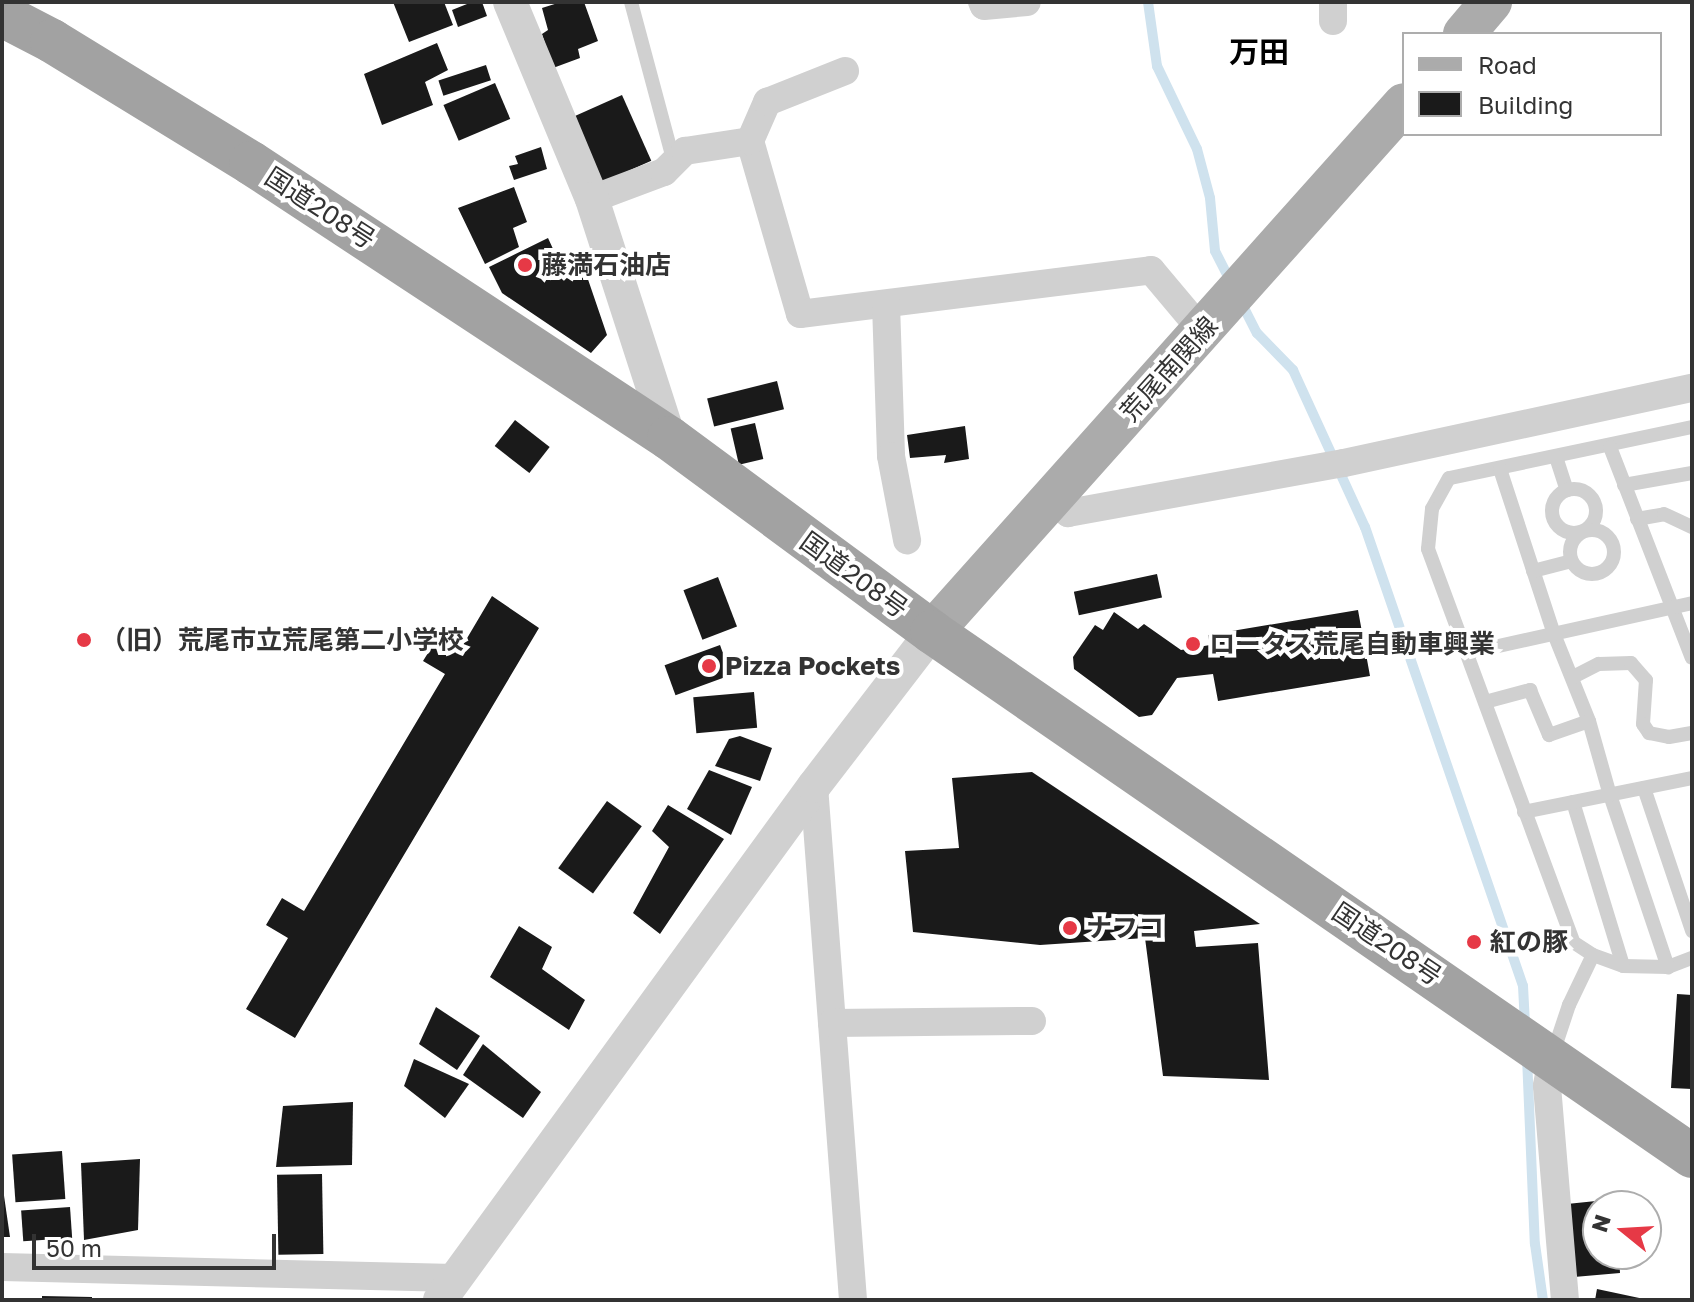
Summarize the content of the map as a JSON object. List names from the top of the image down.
{
  "streets": {
    "highway": ["国道208号"],
    "main road": ["荒尾南関線"]
  },
  "crossings": [
    ["国道208号", "荒尾南関線"]
  ],
  "districts": ["万田"],
  "places": [
    "藤満石油店",
    "（旧）荒尾市立荒尾第二小学校",
    "ロータス荒尾自動車興業",
    "Pizza Pockets",
    "ナフコ",
    "紅の豚"
  ],
  "legend": ["Road", "Building"],
  "scale_bar": "50 m",
  "north": "left"
}
